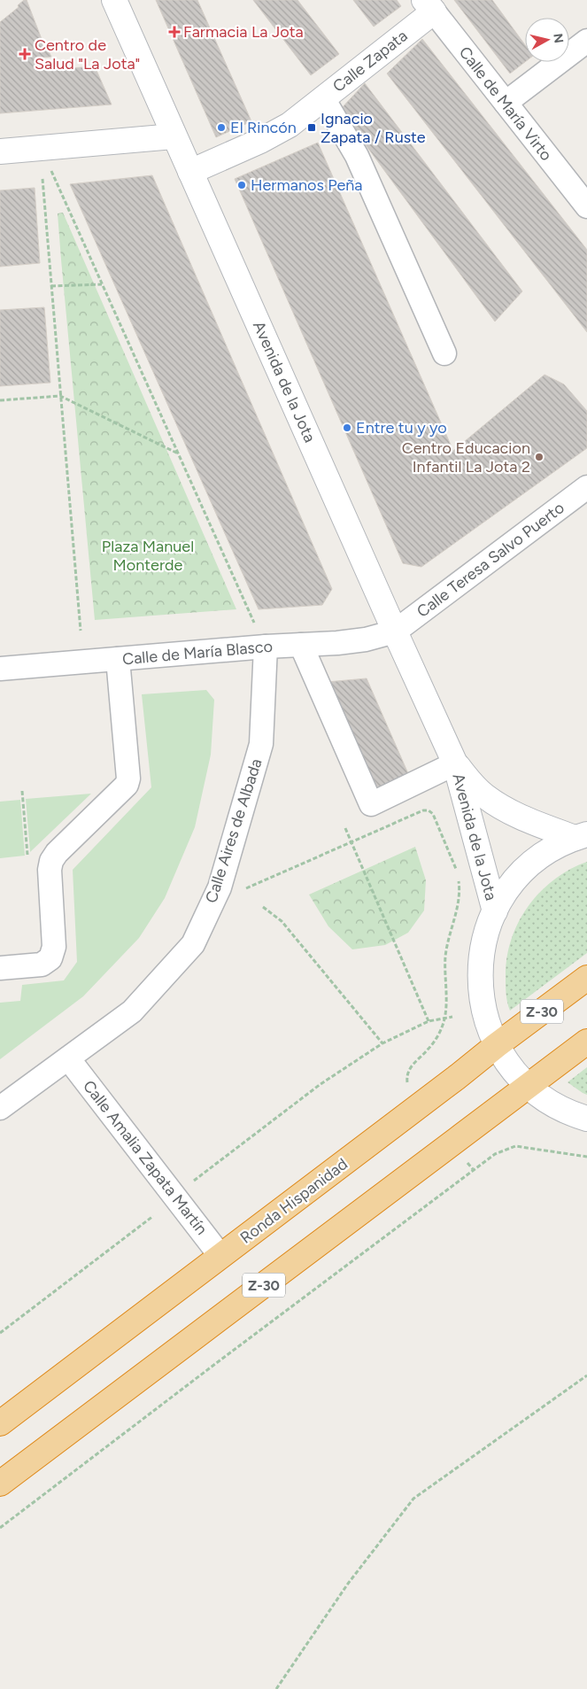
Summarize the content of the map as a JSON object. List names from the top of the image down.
{
  "streets": {
    "highway": ["Z-30", "Ronda Hispanidad"],
    "street": [
      "Calle Zapata",
      "Calle de María Virto",
      "Avenida de la Jota",
      "Calle Teresa Salvo Puerto",
      "Calle de María Blasco",
      "Calle Aires de Albada",
      "Calle Amalia Zapata Martín"
    ]
  },
  "crossings": [
    ["Calle Zapata", "Calle de María Virto"],
    ["Calle Zapata", "Avenida de la Jota"],
    ["Avenida de la Jota", "Calle Teresa Salvo Puerto"],
    ["Avenida de la Jota", "Calle de María Blasco"],
    ["Calle Teresa Salvo Puerto", "Calle de María Blasco"],
    ["Calle de María Blasco", "Calle Aires de Albada"],
    ["Calle Aires de Albada", "Calle Amalia Zapata Martín"],
    ["Calle Amalia Zapata Martín", "Ronda Hispanidad"]
  ],
  "parks": ["Plaza Manuel Monterde"],
  "places": {
    "health": ["Farmacia La Jota", "Centro de Salud \"La Jota\""],
    "other": [
      "El Rincón",
      "Hermanos Peña",
      "Entre tu y yo",
      "Centro Educacion Infantil La Jota 2"
    ],
    "transit": ["Ignacio Zapata / Ruste"]
  },
  "north": "right"
}
